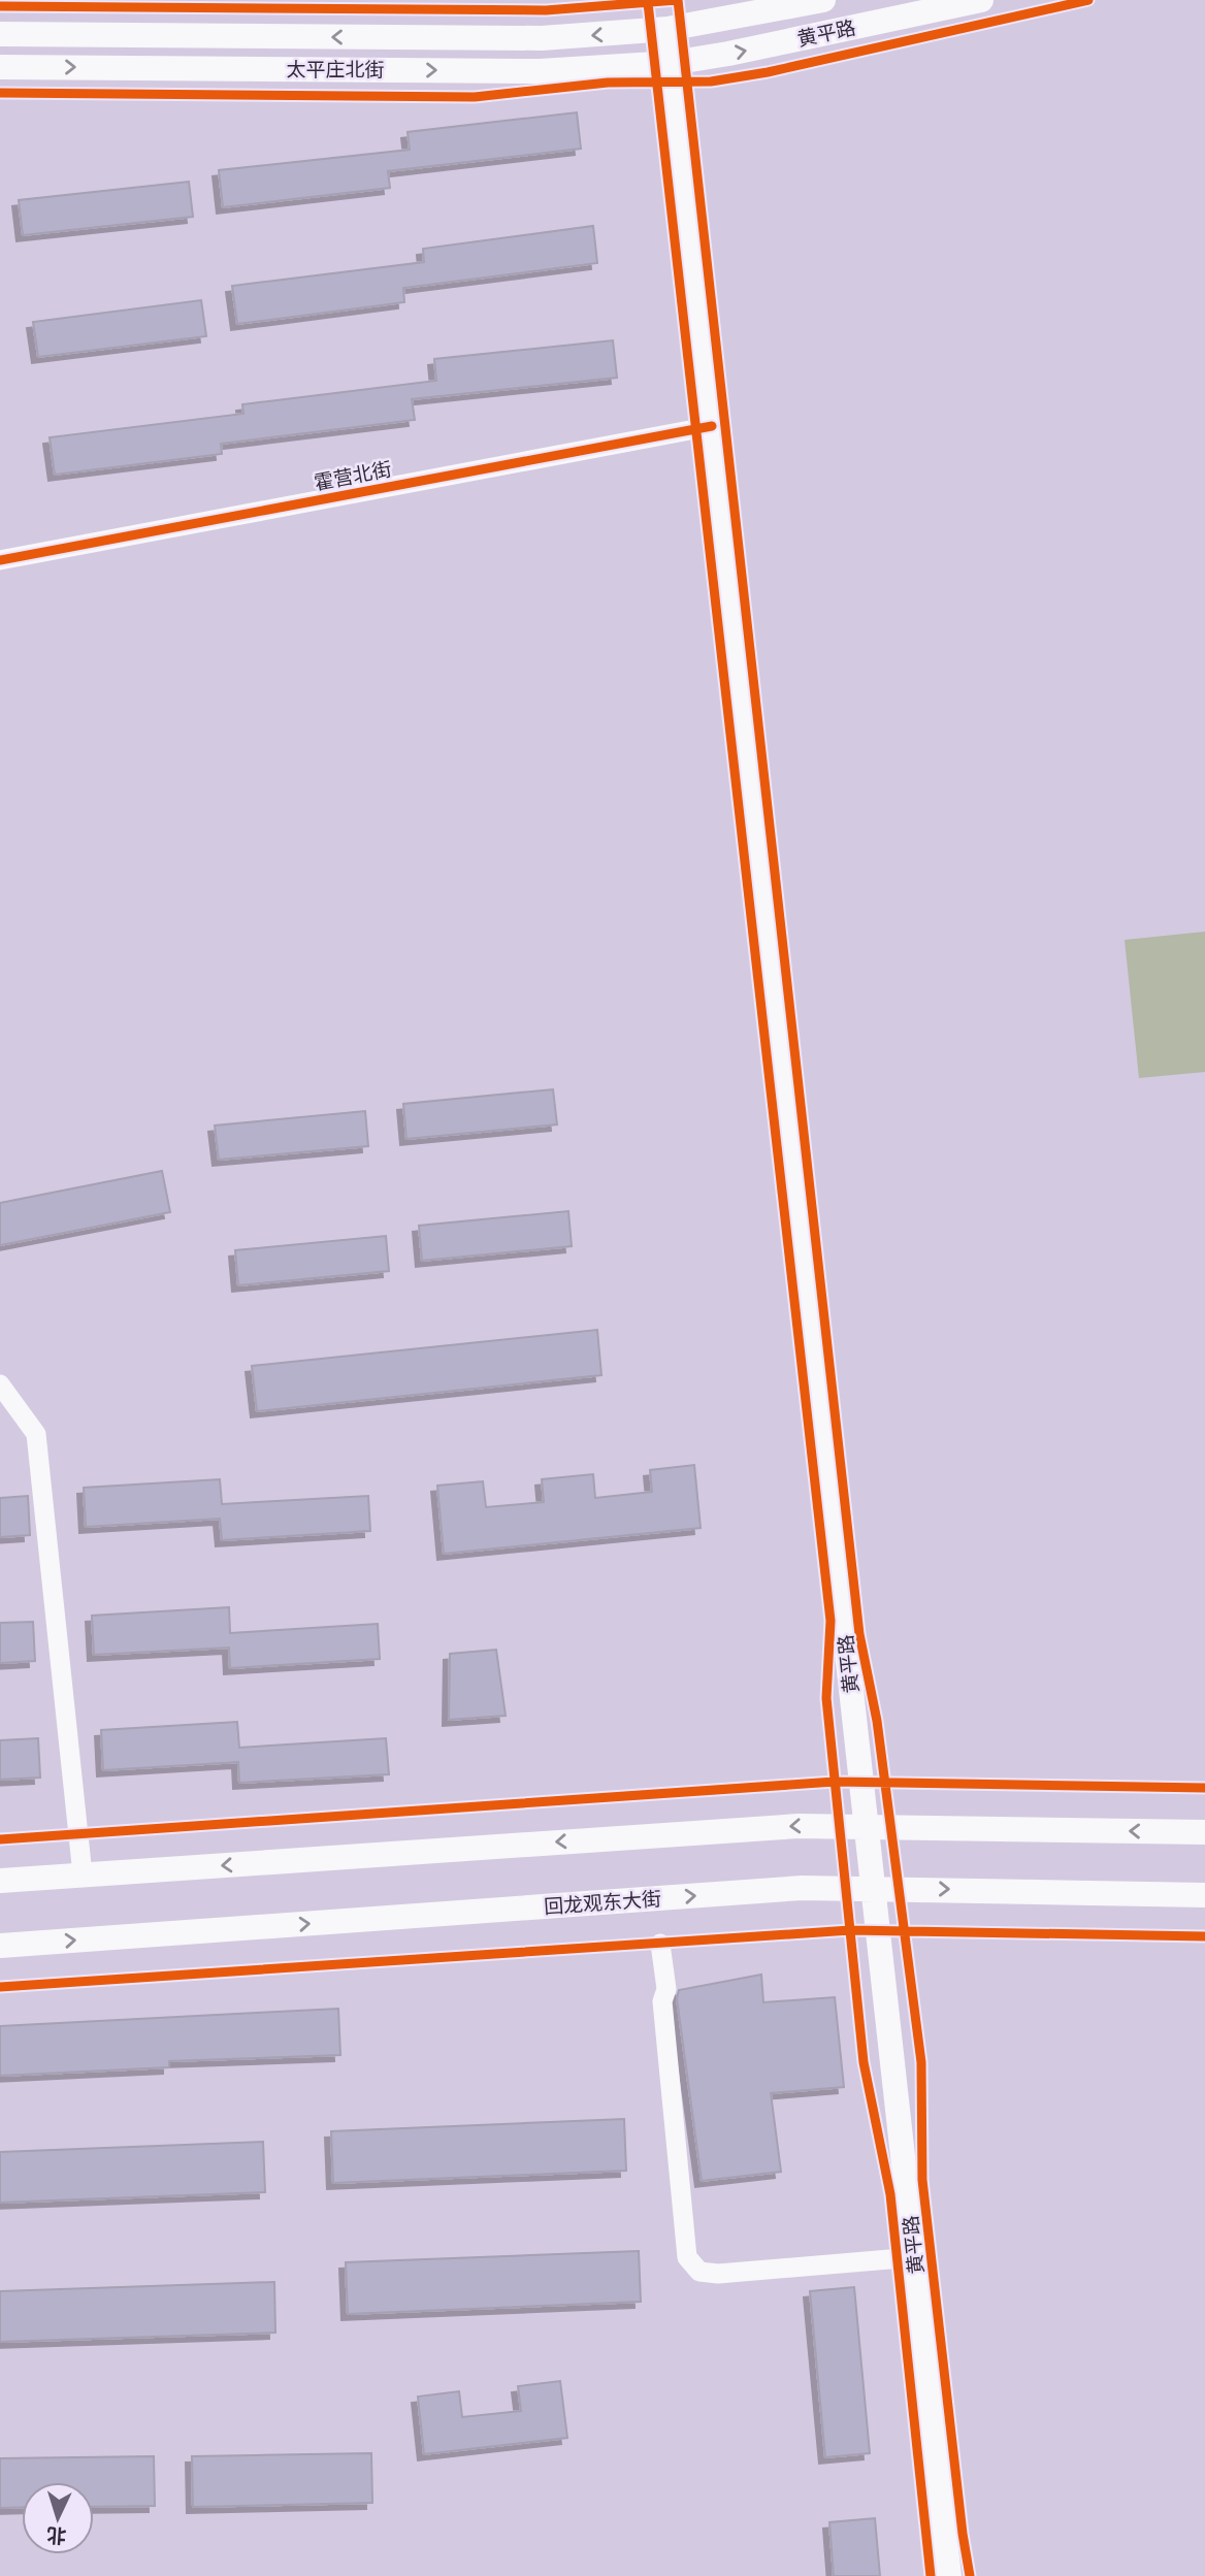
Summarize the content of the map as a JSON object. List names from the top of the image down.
{
  "streets": {
    "main road": ["黄平路", "太平庄北街", "回龙观东大街"],
    "street": ["霍营北街"]
  },
  "crossings": [
    ["黄平路", "太平庄北街"],
    ["黄平路", "霍营北街"],
    ["黄平路", "回龙观东大街"]
  ],
  "north": "bottom"
}
